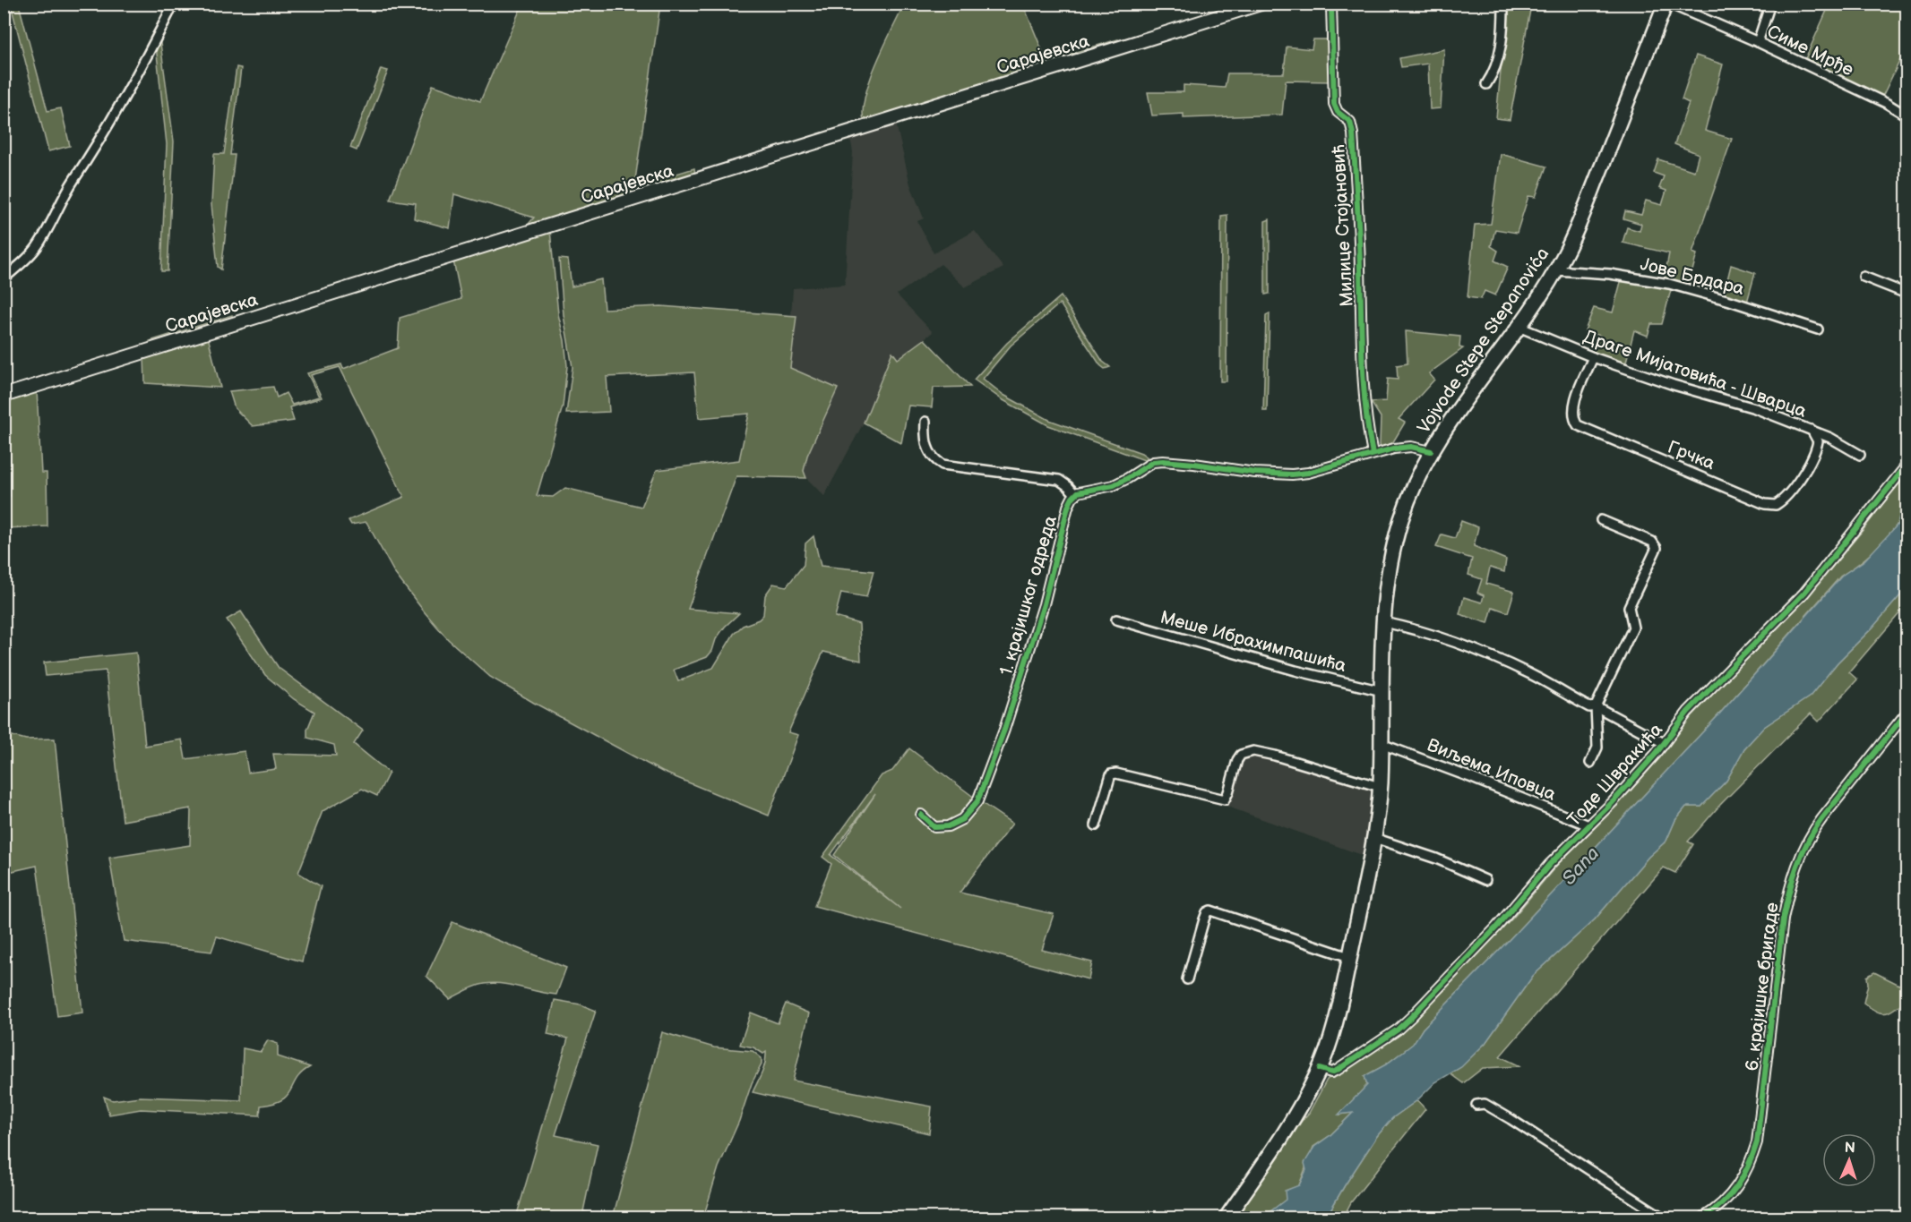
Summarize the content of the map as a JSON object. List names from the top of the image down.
{
  "streets": {
    "main road": ["Сарајевска", "Vojvode Stepe Stepanovića"],
    "street": [
      "Симе Мрђе",
      "Милице Стојановић",
      "Јове Брдара",
      "Драге Мијатовића - Шварца",
      "Грчка",
      "1. крајишког одреда",
      "Меше Ибрахимпашића",
      "Виљема Иповца",
      "Тоде Швракића",
      "6. крајишке бригаде"
    ]
  },
  "crossings": [
    ["Симе Мрђе", "Vojvode Stepe Stepanovića"],
    ["Јове Брдара", "Vojvode Stepe Stepanovića"],
    ["Vojvode Stepe Stepanovića", "Драге Мијатовића - Шварца"],
    ["Vojvode Stepe Stepanovića", "Меше Ибрахимпашића"],
    ["Vojvode Stepe Stepanovića", "Виљема Иповца"],
    ["Vojvode Stepe Stepanovića", "Тоде Швракића"],
    ["Драге Мијатовића - Шварца", "Грчка"],
    ["Виљема Иповца", "Тоде Швракића"]
  ],
  "water": ["Sana"],
  "north": "top"
}
